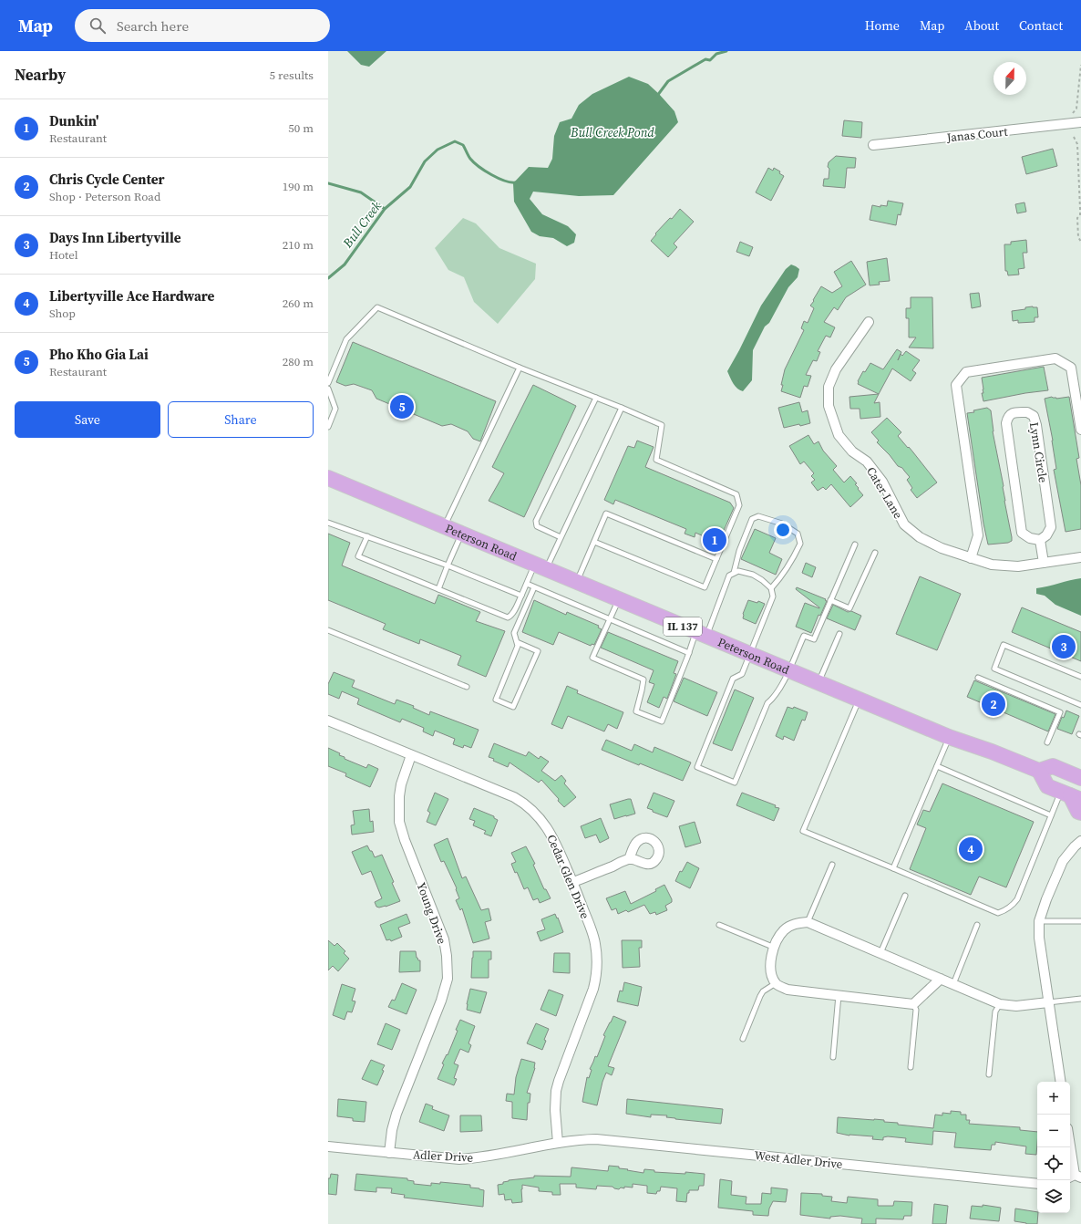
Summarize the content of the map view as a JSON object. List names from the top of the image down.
{
  "streets": {
    "main road": ["Peterson Road", "IL 137"],
    "street": [
      "Janas Court",
      "Lynn Circle",
      "Cater Lane",
      "Cedar Glen Drive",
      "Young Drive",
      "Adler Drive",
      "West Adler Drive"
    ]
  },
  "crossings": [
    ["Cedar Glen Drive", "Young Drive"],
    ["Cedar Glen Drive", "Adler Drive"],
    ["Cedar Glen Drive", "West Adler Drive"],
    ["Young Drive", "Adler Drive"],
    ["Adler Drive", "West Adler Drive"]
  ],
  "water": ["Bull Creek Pond", "Bull Creek"],
  "north": "top",
  "page": {
    "header": "Map",
    "search": "Search here",
    "nav": [
      "Home",
      "Map",
      "About",
      "Contact"
    ],
    "heading": ["Nearby", "5 results"],
    "list": [
      {
        "mark": "1",
        "name": "Dunkin'",
        "note": "Restaurant",
        "value": "50 m"
      },
      {
        "mark": "2",
        "name": "Chris Cycle Center",
        "note": "Shop · Peterson Road",
        "value": "190 m"
      },
      {
        "mark": "3",
        "name": "Days Inn Libertyville",
        "note": "Hotel",
        "value": "210 m"
      },
      {
        "mark": "4",
        "name": "Libertyville Ace Hardware",
        "note": "Shop",
        "value": "260 m"
      },
      {
        "mark": "5",
        "name": "Pho Kho Gia Lai",
        "note": "Restaurant",
        "value": "280 m"
      }
    ],
    "buttons": ["Save", "Share"],
    "pins": [
      "5",
      "1",
      "3",
      "2",
      "4"
    ],
    "map_buttons": ["+", "−"]
  }
}
